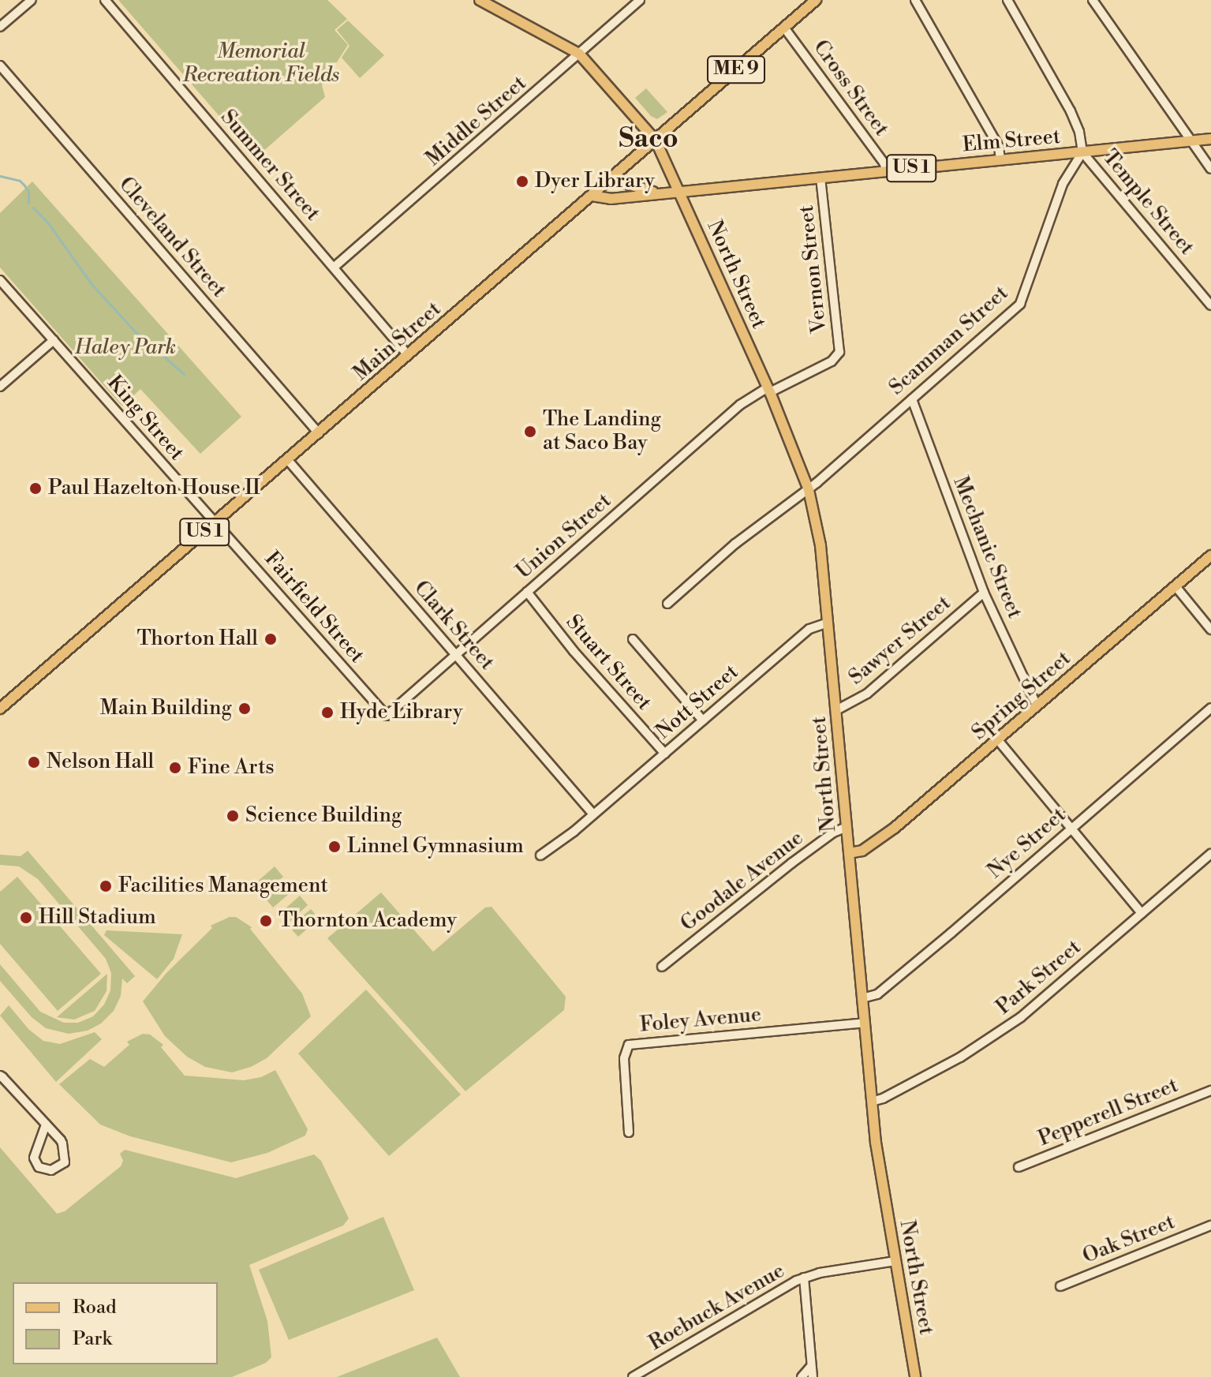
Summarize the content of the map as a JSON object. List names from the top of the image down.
{
  "streets": {
    "main road": [
      "ME 9",
      "Elm Street",
      "US 1",
      "North Street",
      "Main Street",
      "Spring Street"
    ],
    "street": [
      "Cross Street",
      "Middle Street",
      "Summer Street",
      "Temple Street",
      "Cleveland Street",
      "Vernon Street",
      "Scamman Street",
      "King Street",
      "Union Street",
      "Mechanic Street",
      "Fairfield Street",
      "Clark Street",
      "Sawyer Street",
      "Stuart Street",
      "Nott Street",
      "Nye Street",
      "Goodale Avenue",
      "Park Street",
      "Foley Avenue",
      "Pepperell Street",
      "Oak Street",
      "Roebuck Avenue"
    ]
  },
  "crossings": [
    ["Cross Street", "Elm Street"],
    ["Cross Street", "Main Street"],
    ["Middle Street", "Summer Street"],
    ["Middle Street", "North Street"],
    ["Elm Street", "Temple Street"],
    ["Elm Street", "Vernon Street"],
    ["Elm Street", "North Street"],
    ["Elm Street", "Scamman Street"],
    ["Elm Street", "Main Street"],
    ["Summer Street", "Main Street"],
    ["Temple Street", "Scamman Street"],
    ["Cleveland Street", "Main Street"],
    ["Vernon Street", "North Street"],
    ["Vernon Street", "Union Street"],
    ["North Street", "Scamman Street"],
    ["North Street", "Main Street"],
    ["North Street", "Union Street"],
    ["North Street", "Sawyer Street"],
    ["North Street", "Spring Street"],
    ["North Street", "Nott Street"],
    ["North Street", "Nye Street"],
    ["North Street", "Goodale Avenue"],
    ["North Street", "Park Street"],
    ["North Street", "Foley Avenue"],
    ["North Street", "Roebuck Avenue"],
    ["Scamman Street", "Mechanic Street"],
    ["Main Street", "King Street"],
    ["Main Street", "Fairfield Street"],
    ["Main Street", "Clark Street"],
    ["King Street", "Fairfield Street"],
    ["Union Street", "Fairfield Street"],
    ["Union Street", "Clark Street"],
    ["Union Street", "Stuart Street"],
    ["Mechanic Street", "Sawyer Street"],
    ["Mechanic Street", "Spring Street"],
    ["Clark Street", "Nott Street"],
    ["Stuart Street", "Nott Street"]
  ],
  "districts": ["Saco"],
  "parks": ["Memorial Recreation Fields", "Haley Park"],
  "places": [
    "Dyer Library",
    "The Landing at Saco Bay",
    "Paul Hazelton House II",
    "Thorton Hall",
    "Main Building",
    "Hyde Library",
    "Nelson Hall",
    "Fine Arts",
    "Science Building",
    "Linnel Gymnasium",
    "Facilities Management",
    "Hill Stadium",
    "Thornton Academy"
  ],
  "legend": ["Road", "Park"]
}
